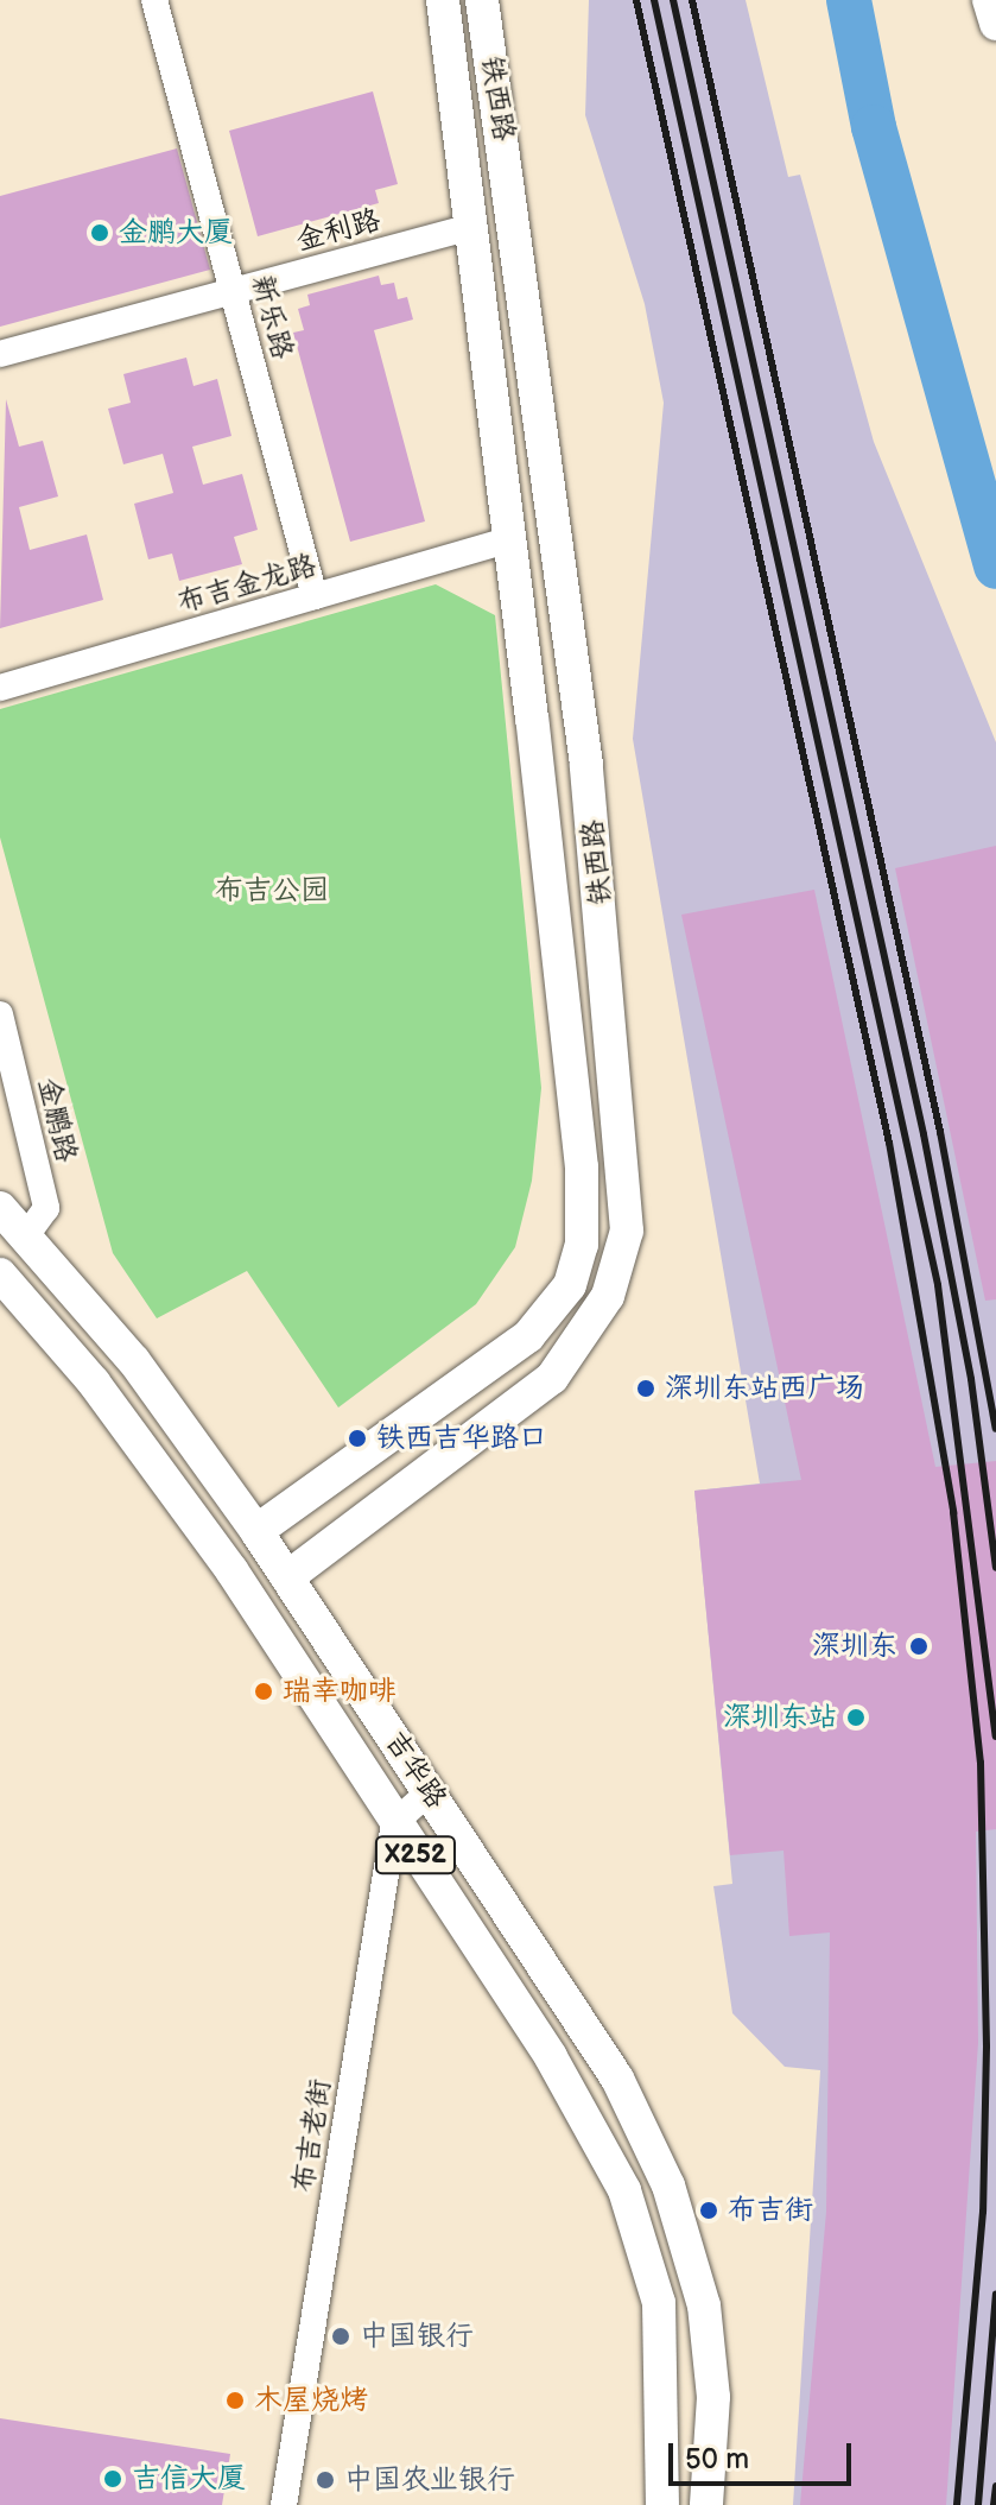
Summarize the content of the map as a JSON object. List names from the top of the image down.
{
  "streets": {
    "main road": ["铁西路", "吉华路", "X252"],
    "street": [
      "金利路",
      "新乐路",
      "布吉金龙路",
      "金鹏路",
      "布吉老街"
    ]
  },
  "crossings": [
    ["铁西路", "金利路"],
    ["铁西路", "布吉金龙路"],
    ["铁西路", "吉华路"],
    ["金利路", "新乐路"],
    ["新乐路", "布吉金龙路"],
    ["金鹏路", "吉华路"],
    ["吉华路", "布吉老街"]
  ],
  "parks": ["布吉公园"],
  "places": [
    "金鹏大厦",
    "深圳东站西广场",
    "铁西吉华路口",
    "深圳东",
    "瑞幸咖啡",
    "深圳东站",
    "布吉街",
    "中国银行",
    "木屋烧烤",
    "吉信大厦",
    "中国农业银行"
  ],
  "scale_bar": "50 m"
}
